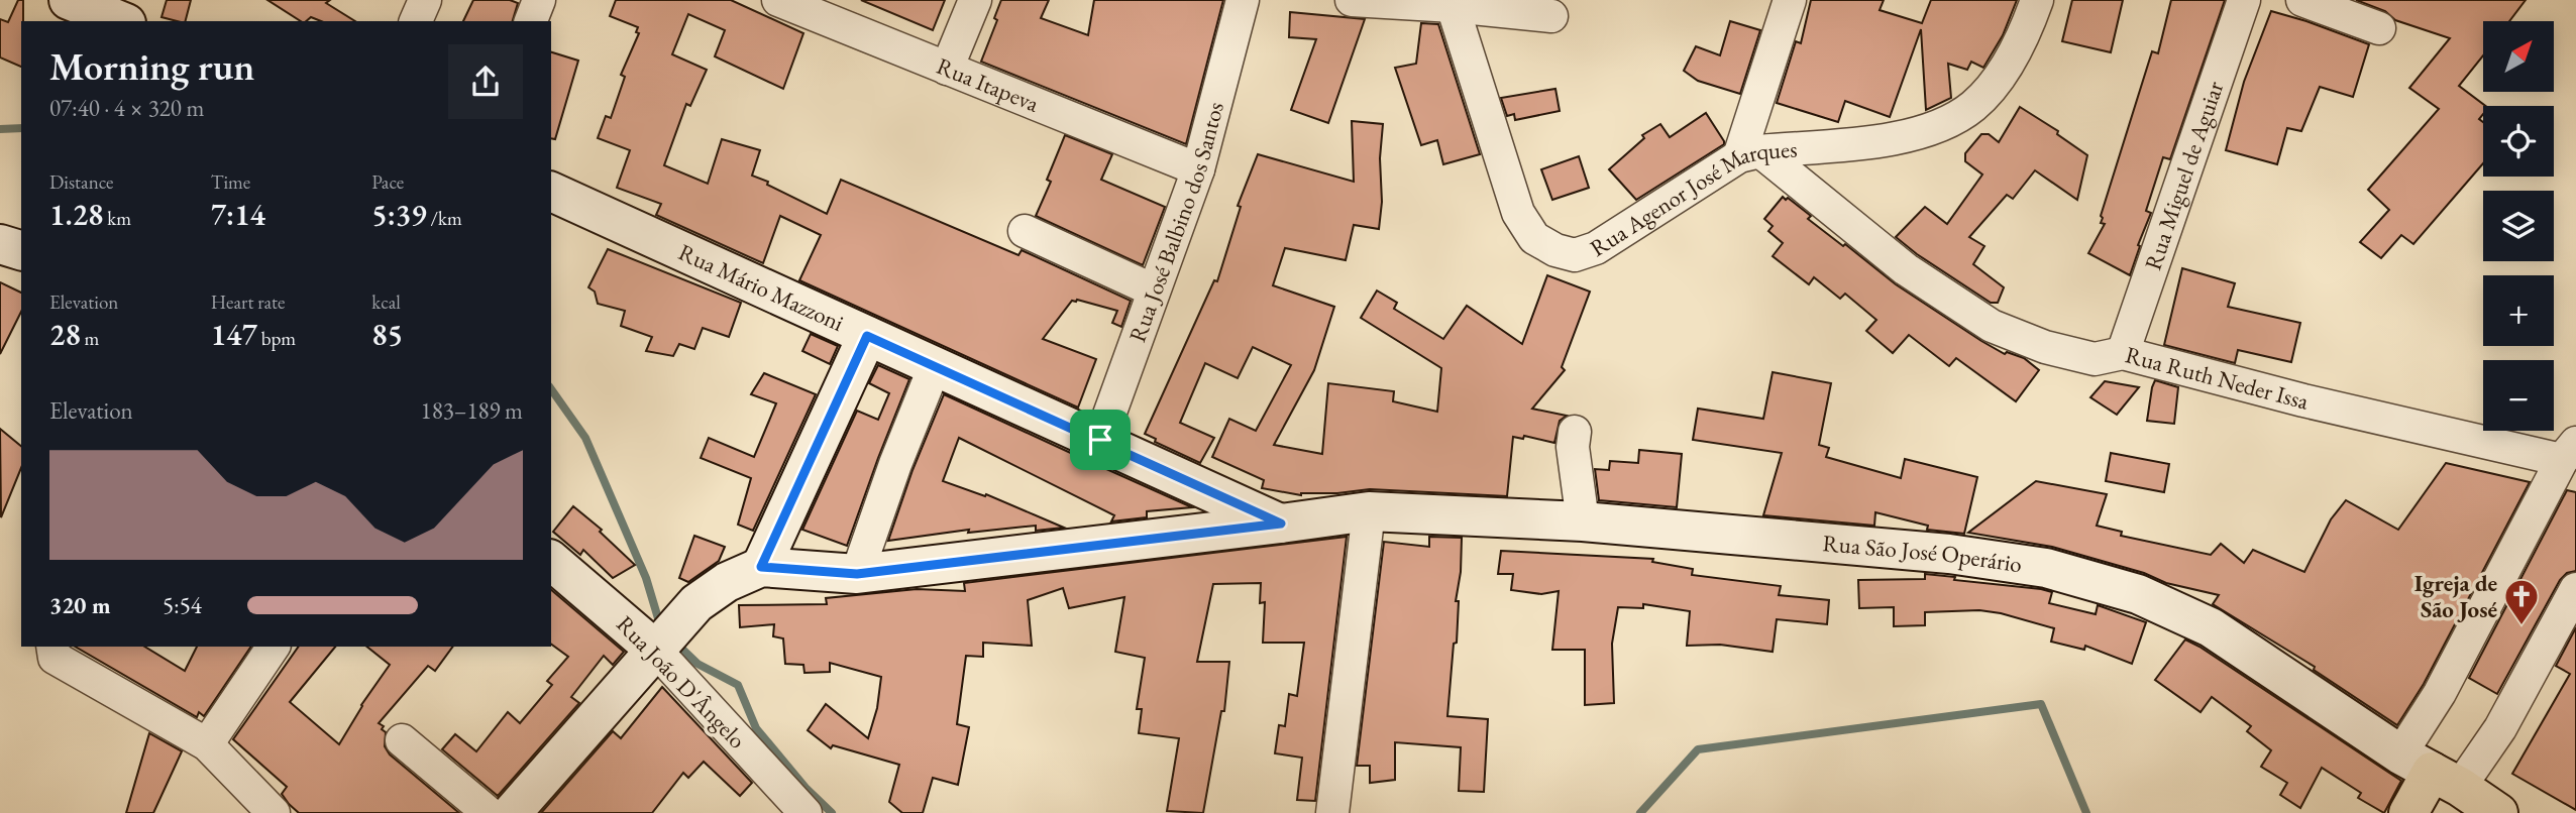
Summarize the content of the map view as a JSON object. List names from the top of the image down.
{
  "streets": {
    "highway": ["Rua São José Operário"],
    "street": [
      "Rua Itapeva",
      "Rua Miguel de Aguiar",
      "Rua Agenor José Marques",
      "Rua José Balbino dos Santos",
      "Rua Mário Mazzoni",
      "Rua Ruth Neder Issa",
      "Rua João D'Ângelo"
    ]
  },
  "crossings": [
    ["Rua Itapeva", "Rua José Balbino dos Santos"],
    ["Rua Miguel de Aguiar", "Rua Ruth Neder Issa"],
    ["Rua Agenor José Marques", "Rua Ruth Neder Issa"],
    ["Rua José Balbino dos Santos", "Rua Mário Mazzoni"],
    ["Rua Mário Mazzoni", "Rua São José Operário"]
  ],
  "places": {
    "church": ["Igreja de São José"]
  },
  "north": "top right",
  "page": {
    "map_buttons": ["+", "−"],
    "heading": ["Morning run", "07:40 · 4 × 320 m"],
    "stats": [
      ["Distance", "1.28 km"],
      ["Time", "7:14"],
      ["Pace", "5:39 /km"],
      ["Elevation", "28 m"],
      ["Heart rate", "147 bpm"],
      ["kcal", "85"]
    ],
    "chart": ["Elevation", "183–189 m"],
    "list": [
      {
        "name": "320 m",
        "note": "5:54"
      }
    ]
  }
}
